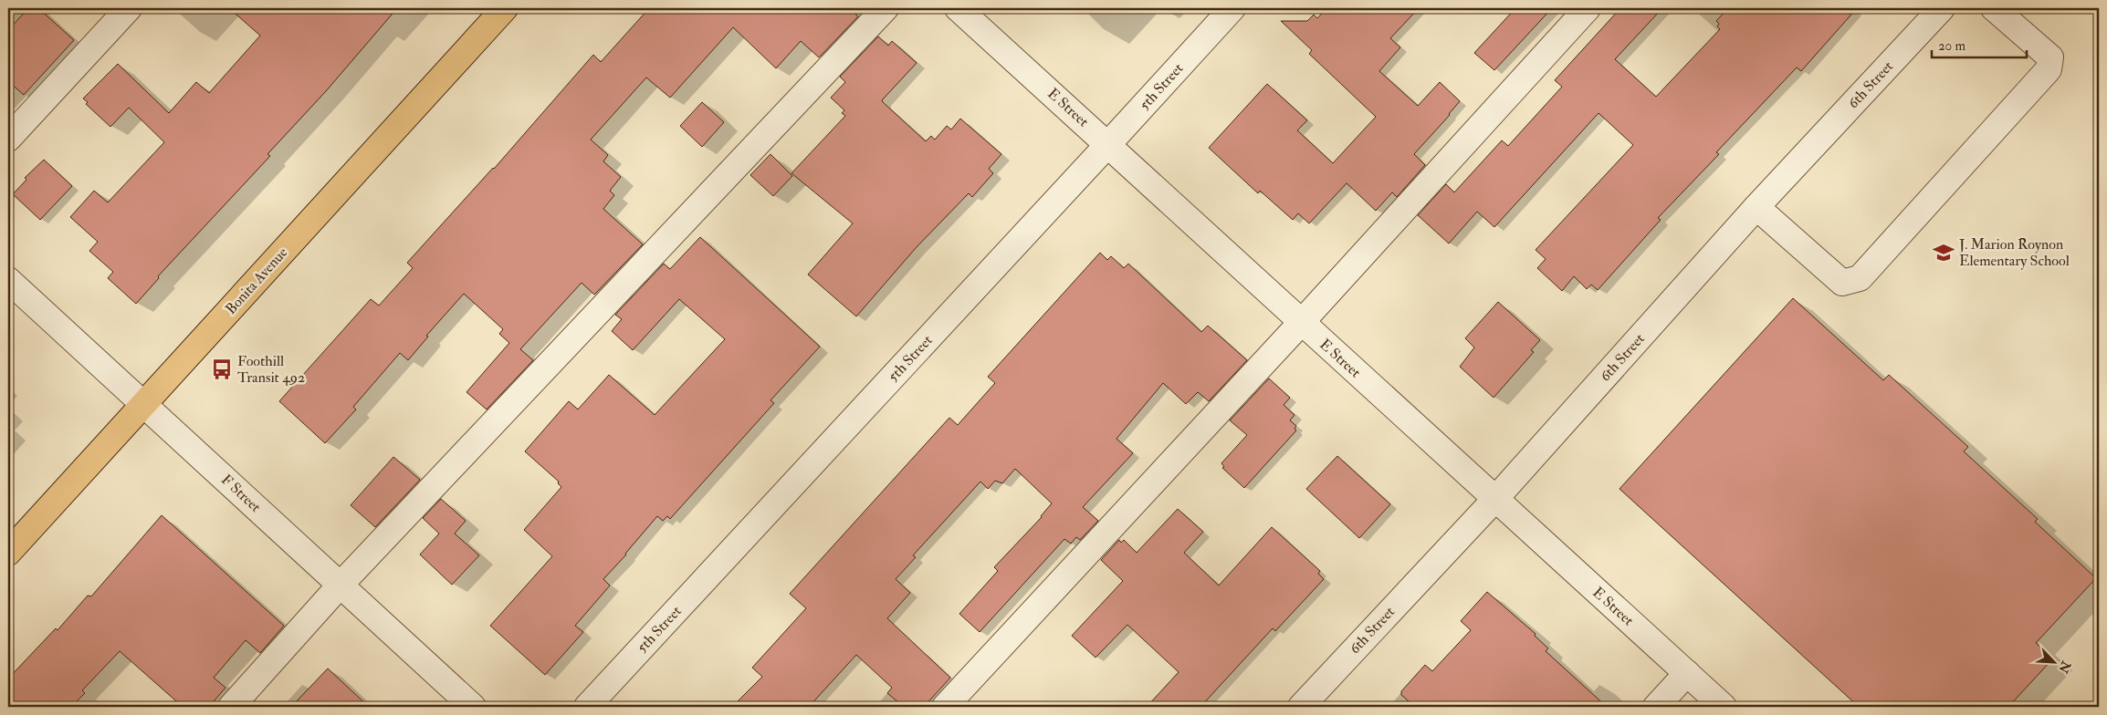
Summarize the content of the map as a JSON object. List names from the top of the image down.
{
  "streets": {
    "main road": ["Bonita Avenue"],
    "street": [
      "6th Street",
      "5th Street",
      "E Street",
      "F Street"
    ]
  },
  "crossings": [
    ["6th Street", "E Street"],
    ["5th Street", "E Street"],
    ["Bonita Avenue", "F Street"]
  ],
  "places": {
    "school or university": ["J. Marion Roynon Elementary School"],
    "bus stop": ["Foothill Transit 492"]
  },
  "scale_bar": "20 m",
  "north": "bottom right"
}
